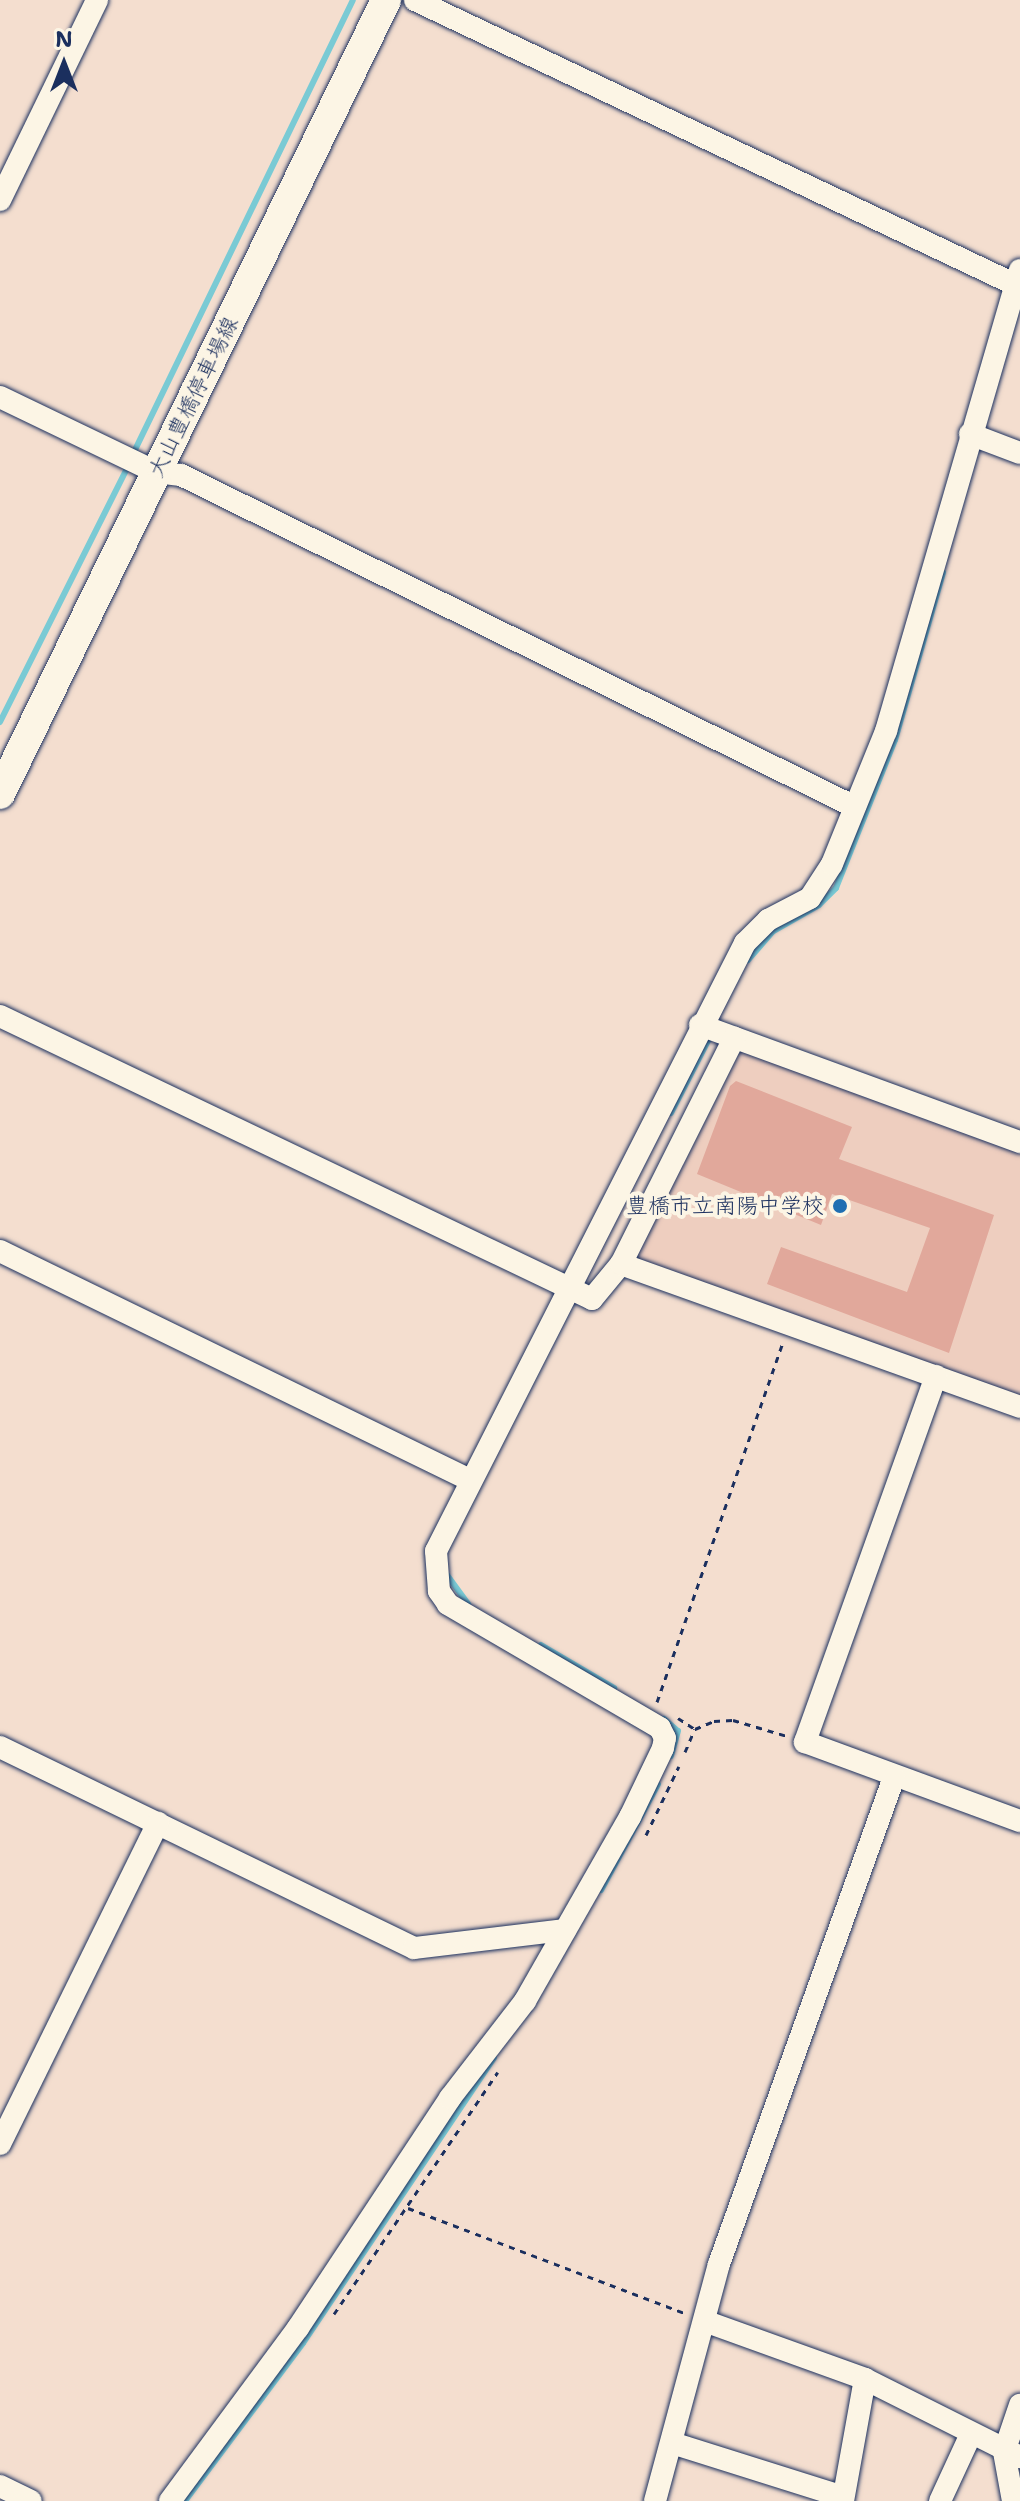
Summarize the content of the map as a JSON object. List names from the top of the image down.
{
  "streets": {
    "main road": ["大山豊橋停車場線"]
  },
  "places": ["豊橋市立南陽中学校"],
  "north": "top"
}
